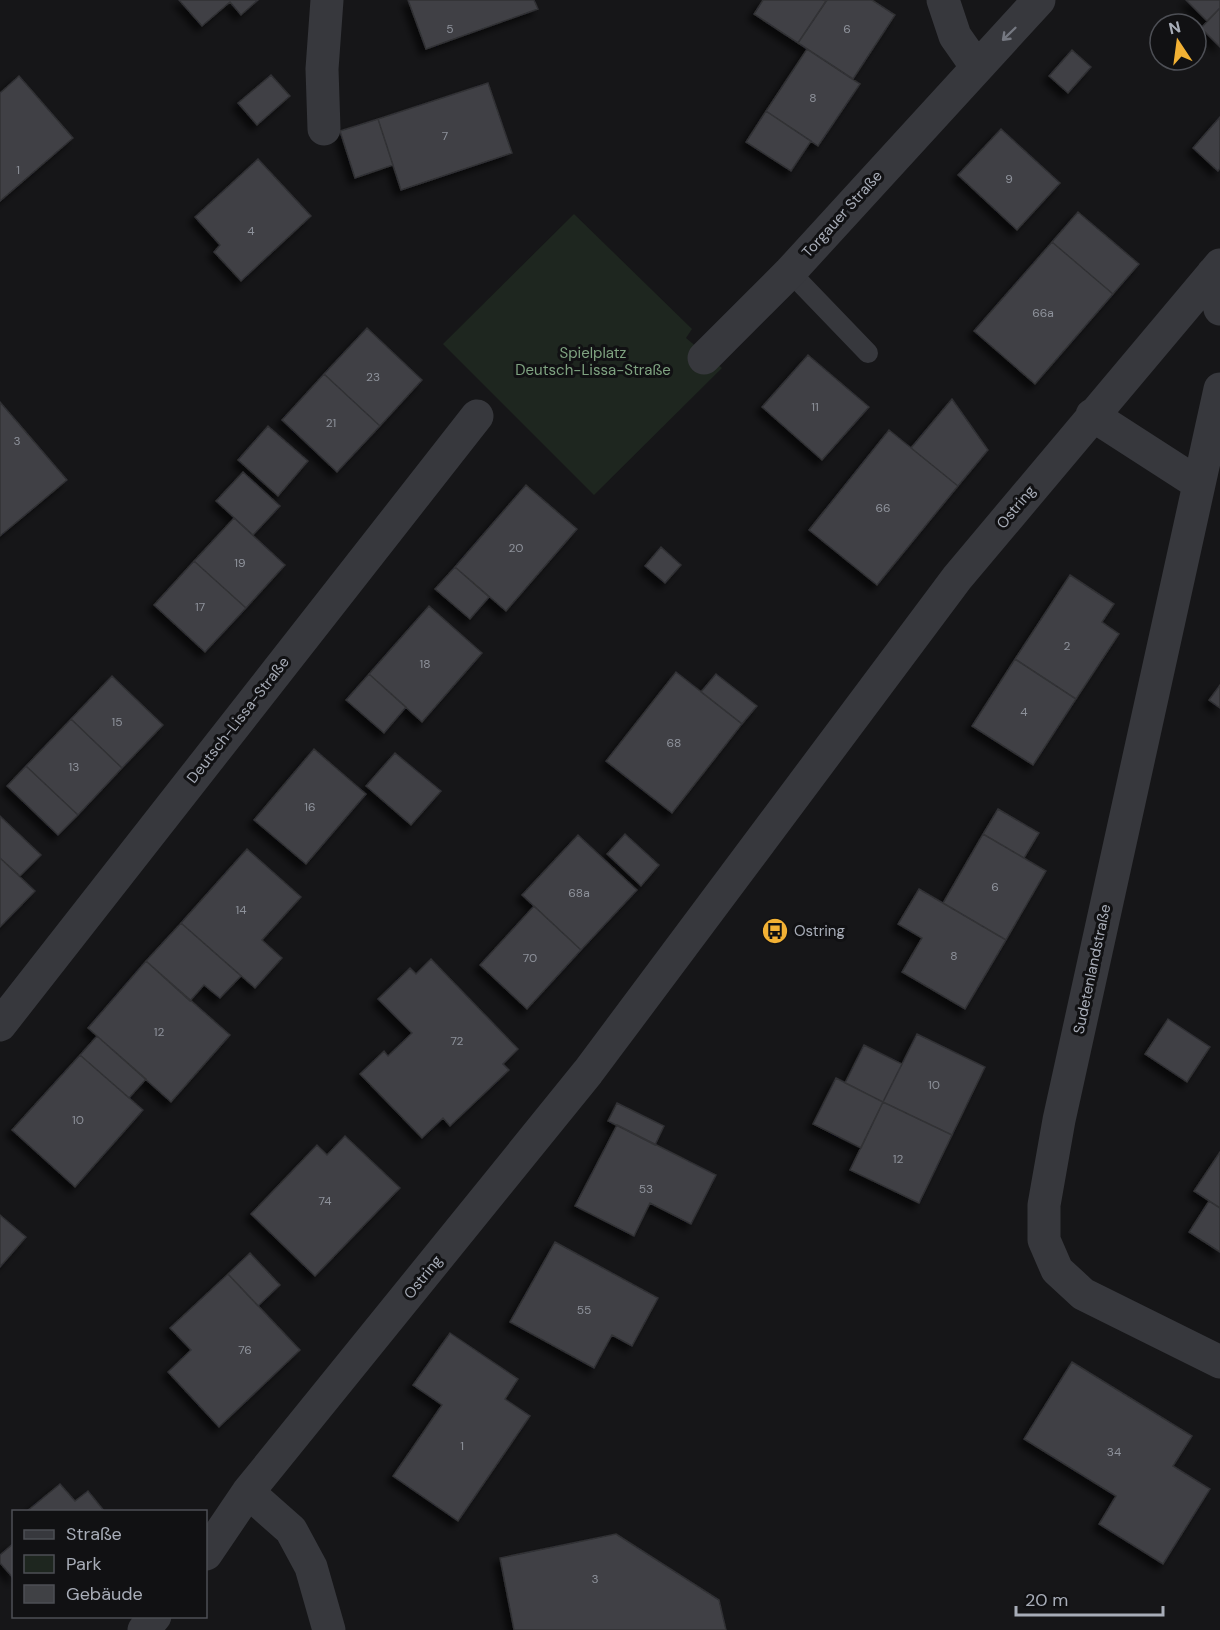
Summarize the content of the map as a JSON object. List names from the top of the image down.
{
  "streets": {
    "street": [
      "Torgauer Straße",
      "Ostring",
      "Deutsch-Lissa-Straße",
      "Sudetenlandstraße"
    ]
  },
  "parks": ["Spielplatz Deutsch-Lissa-Straße"],
  "places": {
    "bus stop": ["Ostring"]
  },
  "house_numbers": [
    "5",
    "6",
    "8",
    "7",
    "1",
    "9",
    "4",
    "66a",
    "23",
    "11",
    "21",
    "3",
    "66",
    "20",
    "19",
    "17",
    "2",
    "18",
    "4",
    "15",
    "68",
    "13",
    "16",
    "6",
    "68a",
    "14",
    "8",
    "70",
    "12",
    "72",
    "10",
    "10",
    "12",
    "53",
    "74",
    "55",
    "76",
    "1",
    "34",
    "3"
  ],
  "legend": ["Straße", "Park", "Gebäude"],
  "scale_bar": "20 m",
  "north": "top"
}
